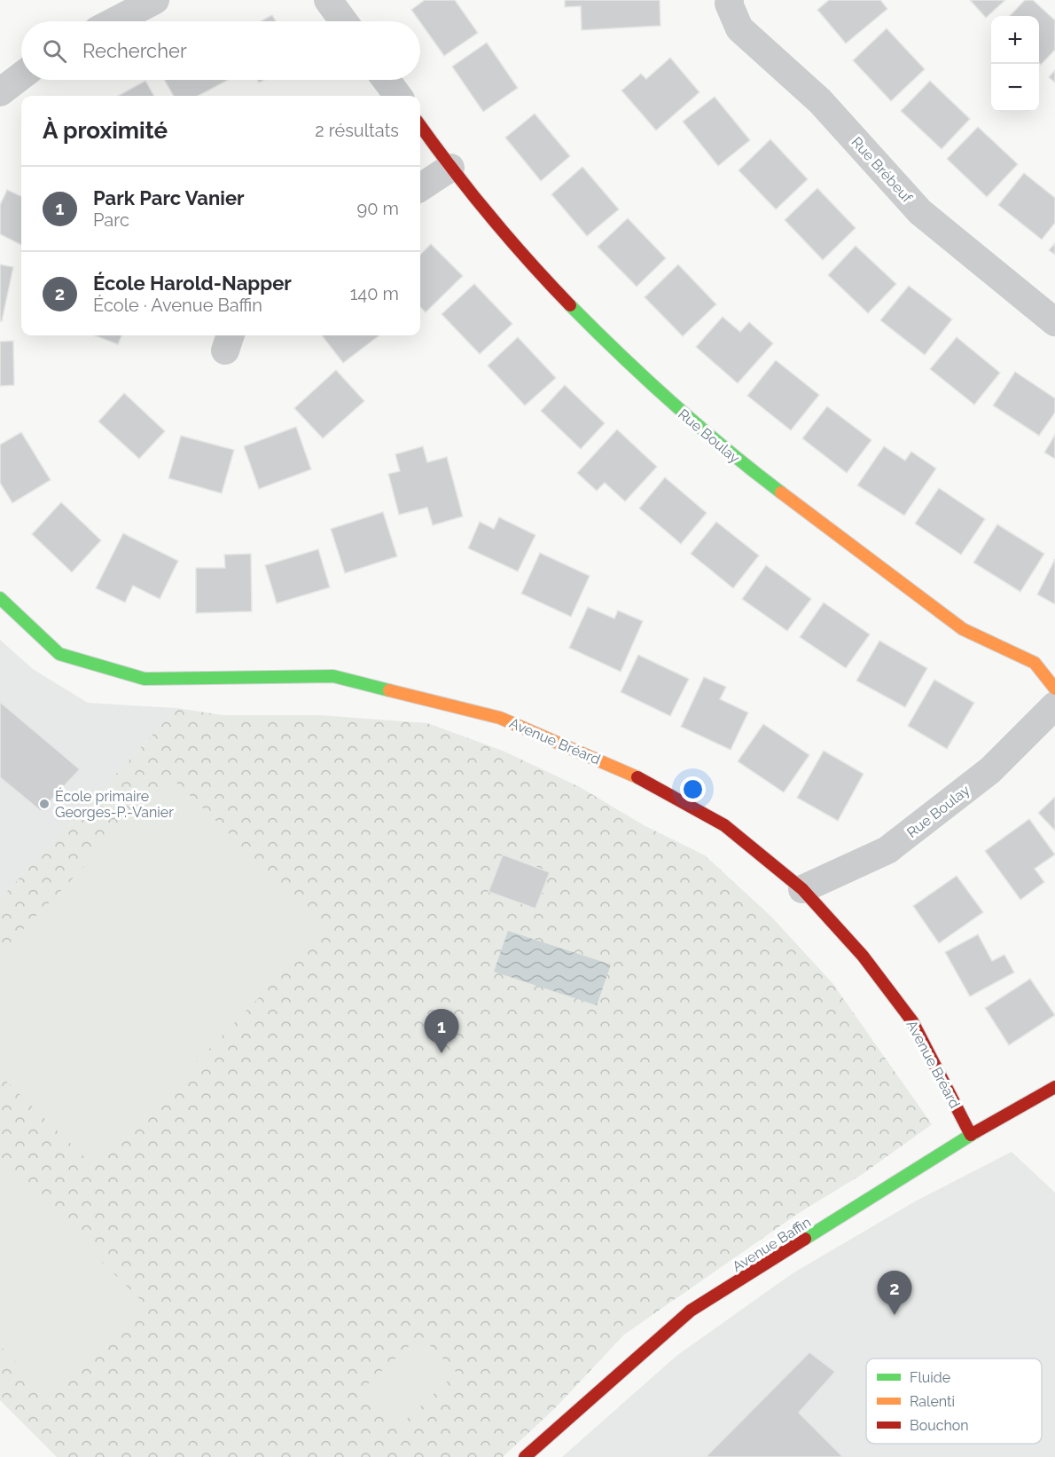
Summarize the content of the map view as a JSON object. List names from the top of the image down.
{
  "streets": {
    "street": [
      "Rue Brébeuf",
      "Rue Boulay",
      "Avenue Bréard",
      "Avenue Baffin"
    ]
  },
  "crossings": [
    ["Rue Boulay", "Avenue Bréard"],
    ["Avenue Bréard", "Avenue Baffin"]
  ],
  "places": ["École primaire Georges-P.-Vanier"],
  "legend": ["Fluide", "Ralenti", "Bouchon"],
  "page": {
    "map_buttons": ["+", "−"],
    "search": "Rechercher",
    "heading": ["À proximité", "2 résultats"],
    "list": [
      {
        "mark": "1",
        "name": "Park Parc Vanier",
        "note": "Parc",
        "value": "90 m"
      },
      {
        "mark": "2",
        "name": "École Harold-Napper",
        "note": "École · Avenue Baffin",
        "value": "140 m"
      }
    ],
    "pins": ["1", "2"]
  }
}
